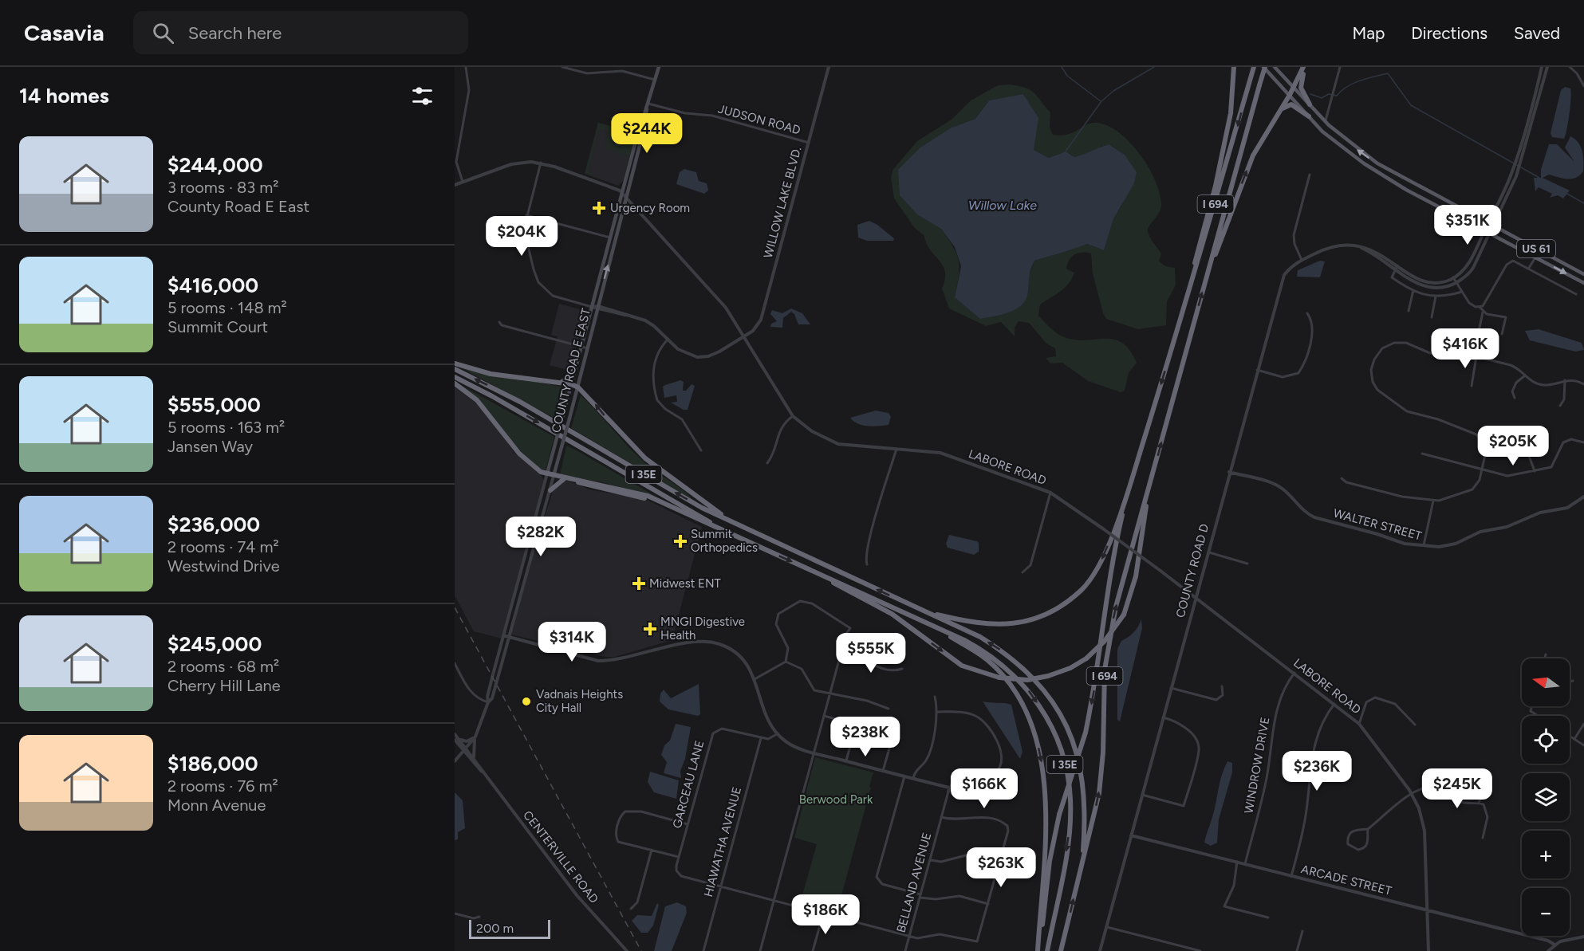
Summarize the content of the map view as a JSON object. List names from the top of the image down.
{
  "streets": {
    "highway": ["I 694", "I 35E"],
    "main road": ["US 61", "COUNTY ROAD E EAST"],
    "street": [
      "JUDSON ROAD",
      "WILLOW LAKE BLVD.",
      "LABORE ROAD",
      "WALTER STREET",
      "COUNTY ROAD D",
      "WINDROW DRIVE",
      "GARCEAU LANE",
      "HIAWATHA AVENUE",
      "CENTERVILLE ROAD",
      "ARCADE STREET",
      "BELLAND AVENUE"
    ]
  },
  "crossings": [
    ["JUDSON ROAD", "WILLOW LAKE BLVD."],
    ["JUDSON ROAD", "COUNTY ROAD E EAST"],
    ["WILLOW LAKE BLVD.", "COUNTY ROAD E EAST"],
    ["WILLOW LAKE BLVD.", "LABORE ROAD"],
    ["I 694", "US 61"],
    ["I 694", "I 35E"],
    ["COUNTY ROAD E EAST", "LABORE ROAD"],
    ["LABORE ROAD", "COUNTY ROAD D"],
    ["LABORE ROAD", "WINDROW DRIVE"],
    ["LABORE ROAD", "ARCADE STREET"],
    ["WALTER STREET", "COUNTY ROAD D"],
    ["COUNTY ROAD D", "ARCADE STREET"],
    ["WINDROW DRIVE", "ARCADE STREET"],
    ["GARCEAU LANE", "HIAWATHA AVENUE"]
  ],
  "water": ["Willow Lake"],
  "parks": ["Berwood Park"],
  "places": {
    "health": [
      "Urgency Room",
      "Summit Orthopedics",
      "Midwest ENT",
      "MNGI Digestive Health"
    ],
    "other": ["Vadnais Heights City Hall"]
  },
  "scale_bar": "200 m",
  "north": "left",
  "page": {
    "header": "Casavia",
    "search": "Search here",
    "nav": ["Map", "Directions", "Saved"],
    "heading": "14 homes",
    "price": [
      "$244K",
      "$351K",
      "$204K",
      "$416K",
      "$205K",
      "$282K",
      "$314K",
      "$555K",
      "$238K",
      "$236K",
      "$166K",
      "$245K",
      "$263K",
      "$186K"
    ],
    "list": [
      {
        "name": "$244,000",
        "note": "3 rooms · 83 m² · County Road E East"
      },
      {
        "name": "$416,000",
        "note": "5 rooms · 148 m² · Summit Court"
      },
      {
        "name": "$555,000",
        "note": "5 rooms · 163 m² · Jansen Way"
      },
      {
        "name": "$236,000",
        "note": "2 rooms · 74 m² · Westwind Drive"
      },
      {
        "name": "$245,000",
        "note": "2 rooms · 68 m² · Cherry Hill Lane"
      },
      {
        "name": "$186,000",
        "note": "2 rooms · 76 m² · Monn Avenue"
      }
    ],
    "map_buttons": ["+", "−"],
    "scale": "200 m"
  }
}
